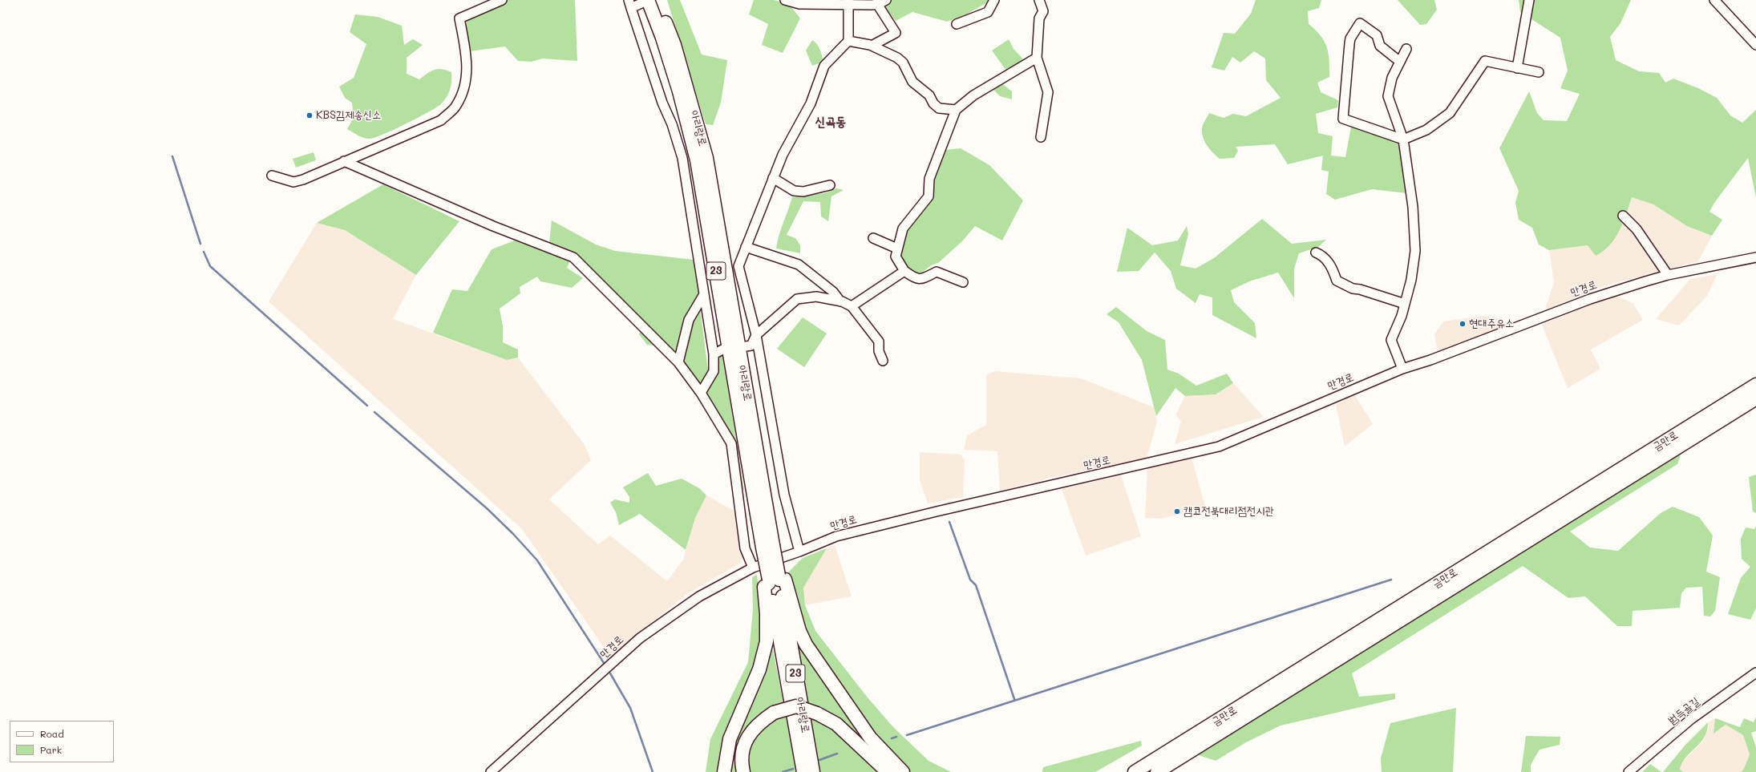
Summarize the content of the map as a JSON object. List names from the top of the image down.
{
  "streets": {
    "highway": ["아리랑로", "23", "금만로"],
    "street": ["만경로", "범득골길"]
  },
  "districts": ["신곡동"],
  "places": ["KBS김제송신소", "현대주유소", "캠코전북대리점전시관"],
  "legend": ["Road", "Park"]
}
